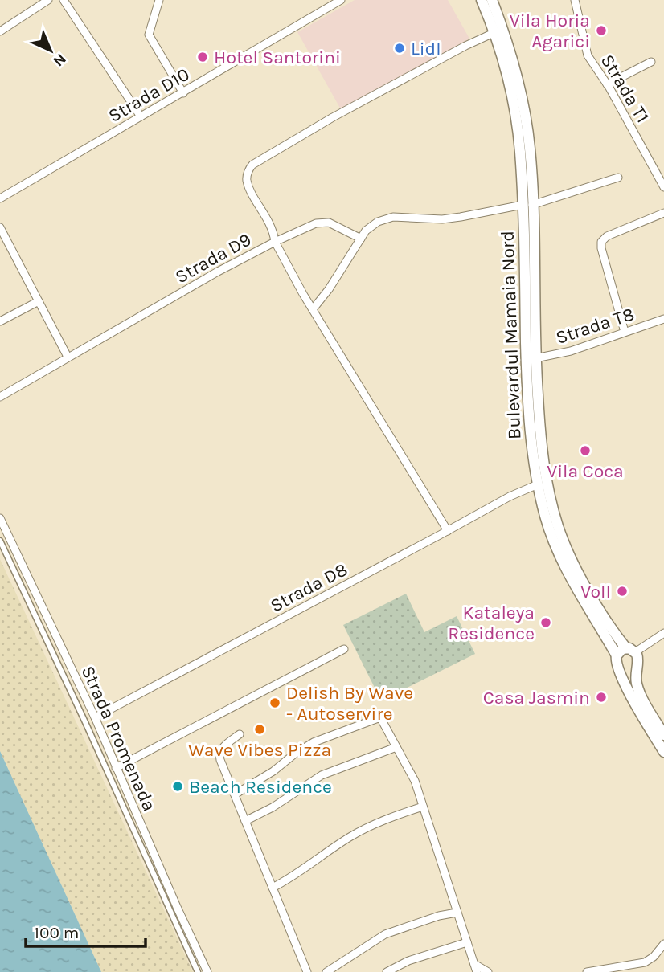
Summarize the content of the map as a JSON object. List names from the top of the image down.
{
  "streets": {
    "main road": ["Bulevardul Mamaia Nord"],
    "street": [
      "Strada T1",
      "Strada D10",
      "Strada D9",
      "Strada T8",
      "Strada D8",
      "Strada Promenada"
    ]
  },
  "crossings": [
    ["Strada D9", "Bulevardul Mamaia Nord"],
    ["Strada T8", "Bulevardul Mamaia Nord"],
    ["Bulevardul Mamaia Nord", "Strada D8"],
    ["Strada D8", "Strada Promenada"]
  ],
  "places": [
    "Vila Horia Agarici",
    "Lidl",
    "Hotel Santorini",
    "Vila Coca",
    "Voll",
    "Kataleya Residence",
    "Casa Jasmin",
    "Delish By Wave - Autoservire",
    "Wave Vibes Pizza",
    "Beach Residence"
  ],
  "scale_bar": "100 m",
  "north": "bottom right"
}
